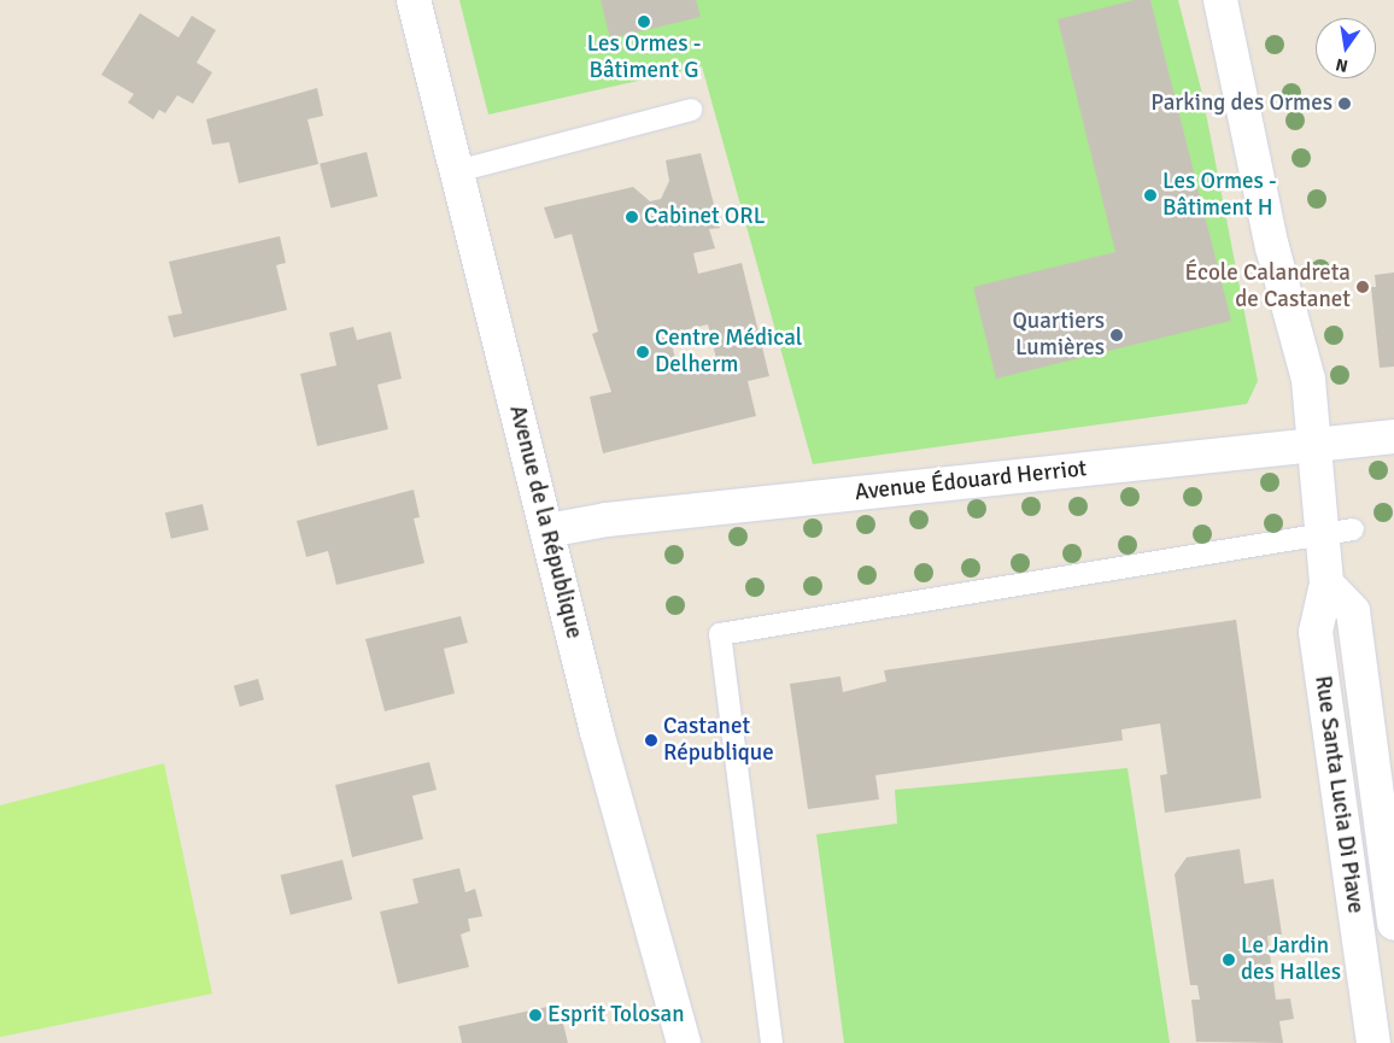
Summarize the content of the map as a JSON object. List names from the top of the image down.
{
  "streets": {
    "street": ["Avenue Édouard Herriot", "Avenue de la République", "Rue Santa Lucia Di Piave"]
  },
  "crossings": [
    ["Avenue Édouard Herriot", "Avenue de la République"],
    ["Avenue Édouard Herriot", "Rue Santa Lucia Di Piave"]
  ],
  "places": [
    "Les Ormes - Bâtiment G",
    "Parking des Ormes",
    "Les Ormes - Bâtiment H",
    "Cabinet ORL",
    "École Calandreta de Castanet",
    "Quartiers Lumières",
    "Centre Médical Delherm",
    "Castanet République",
    "Le Jardin des Halles",
    "Esprit Tolosan"
  ],
  "north": "bottom"
}
